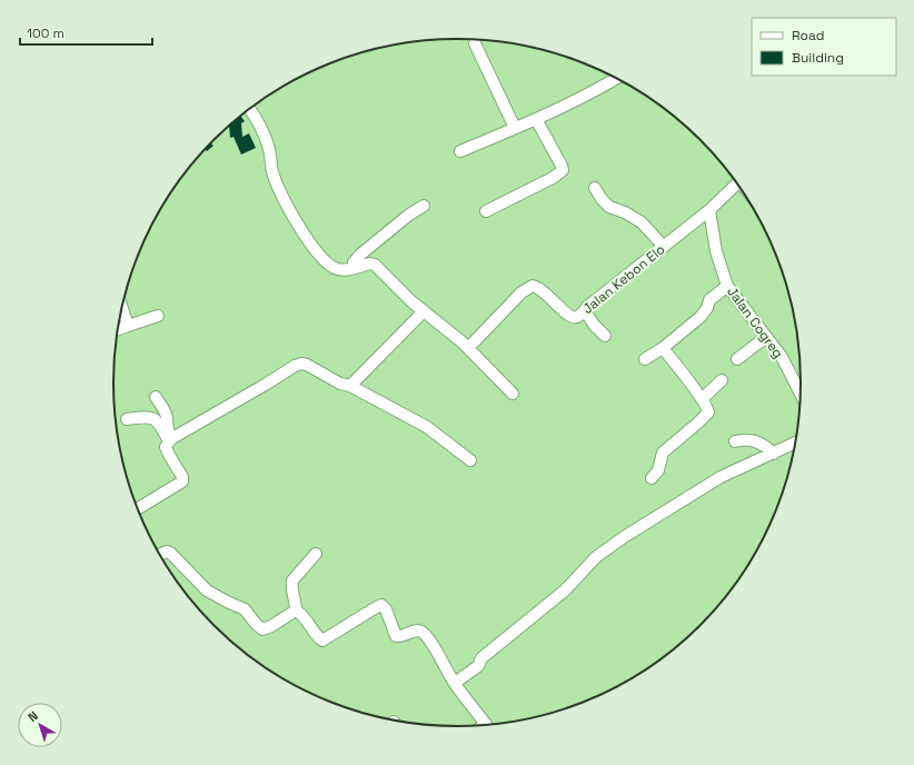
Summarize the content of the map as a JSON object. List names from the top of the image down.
{
  "streets": {
    "street": ["Jalan Kebon Elo", "Jalan Cogreg"]
  },
  "crossings": [
    ["Jalan Kebon Elo", "Jalan Cogreg"]
  ],
  "legend": ["Road", "Building"],
  "scale_bar": "100 m",
  "north": "top left"
}
